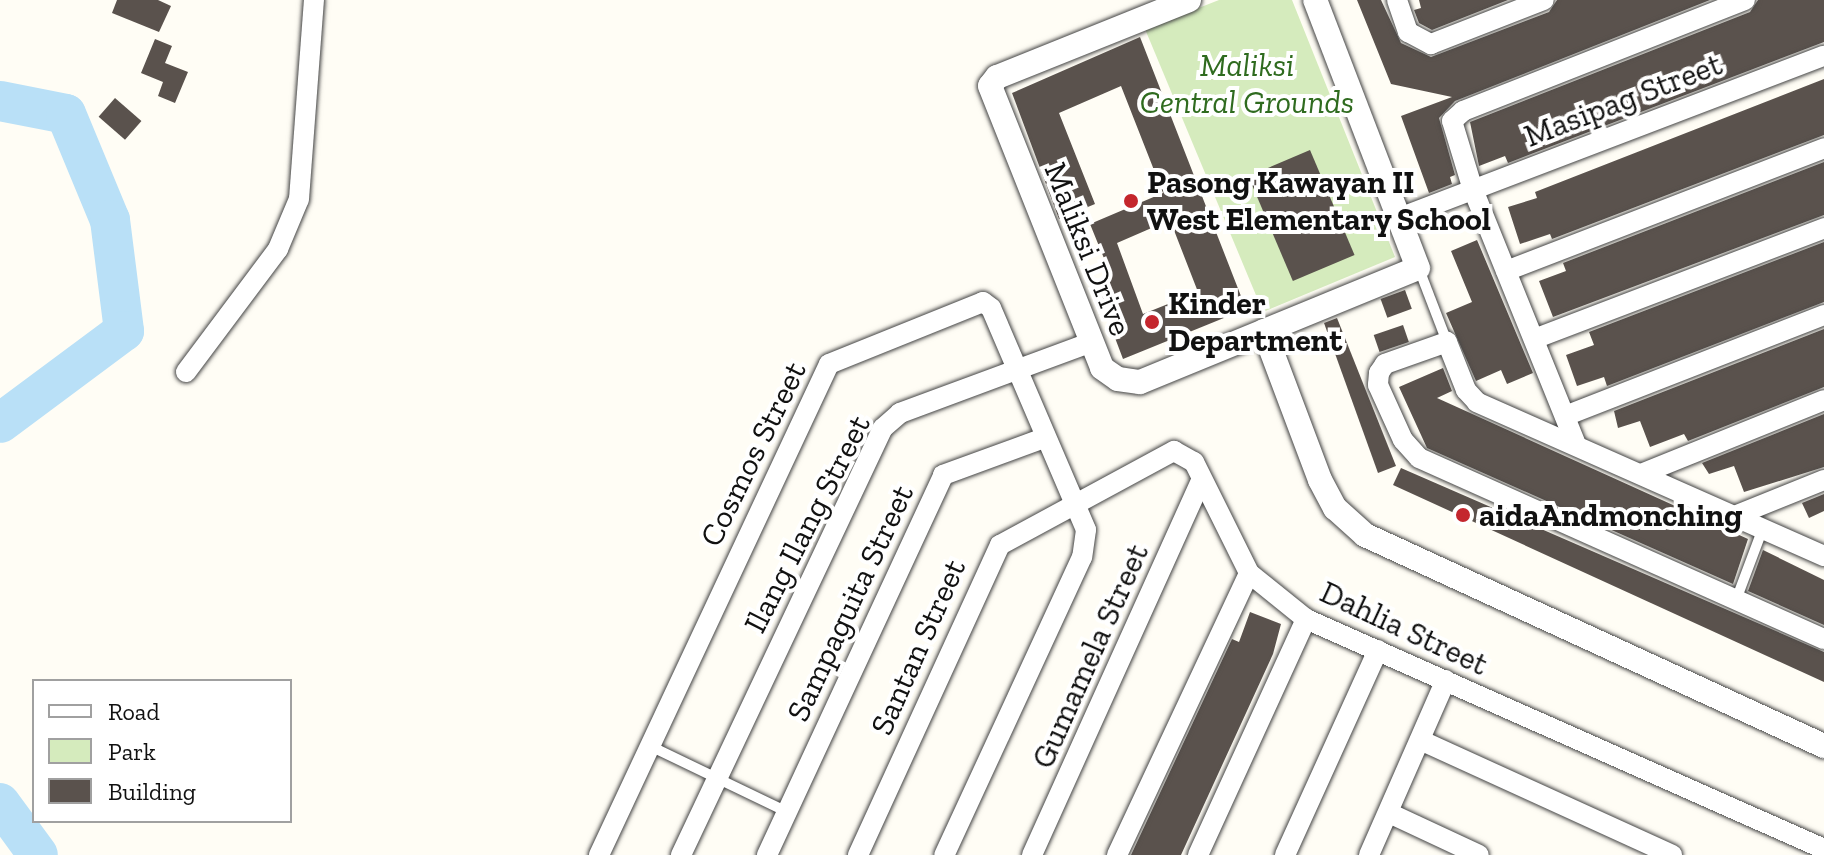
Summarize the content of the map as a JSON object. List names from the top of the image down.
{
  "streets": {
    "street": [
      "Masipag Street",
      "Maliksi Drive",
      "Cosmos Street",
      "Ilang Ilang Street",
      "Sampaguita Street",
      "Dahlia Street",
      "Santan Street",
      "Gumamela Street"
    ]
  },
  "crossings": [
    ["Maliksi Drive", "Ilang Ilang Street"],
    ["Cosmos Street", "Ilang Ilang Street"],
    ["Dahlia Street", "Santan Street"],
    ["Dahlia Street", "Gumamela Street"]
  ],
  "parks": ["Maliksi Central Grounds"],
  "places": ["Pasong Kawayan II West Elementary School", "Kinder Department", "aidaAndmonching"],
  "legend": ["Road", "Park", "Building"]
}
